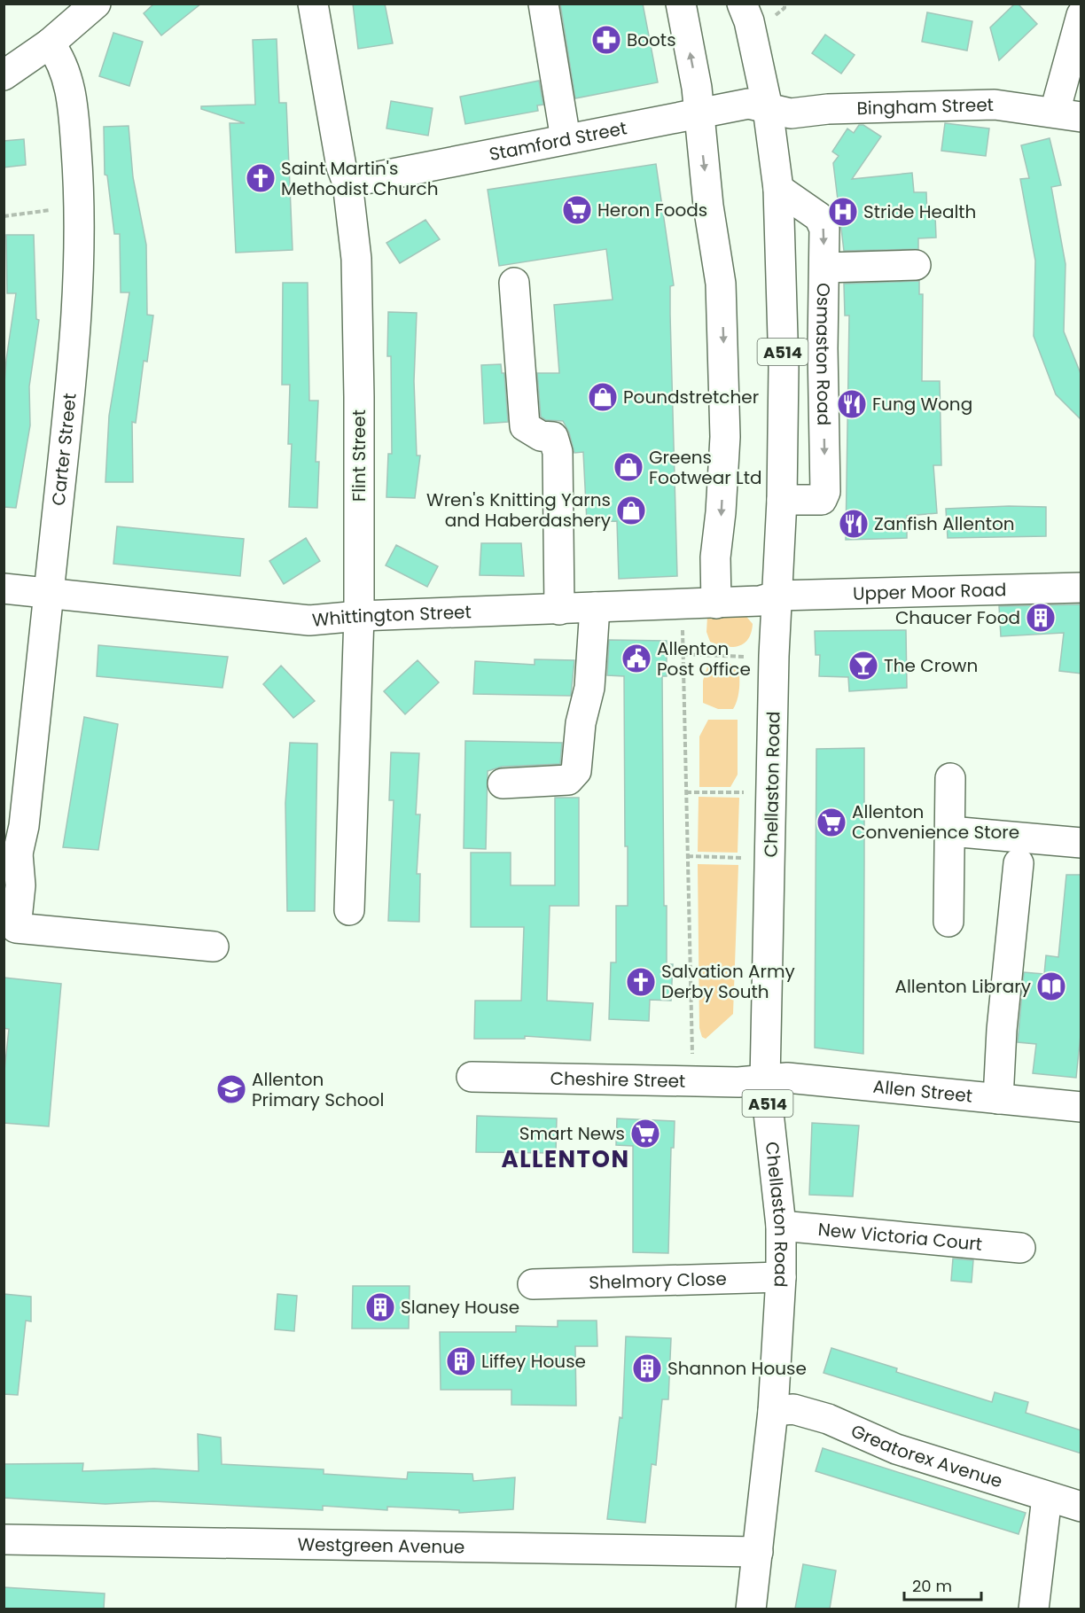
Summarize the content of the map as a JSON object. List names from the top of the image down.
{
  "streets": {
    "street": [
      "Bingham Street",
      "Stamford Street",
      "A514",
      "Osmaston Road",
      "Carter Street",
      "Flint Street",
      "Upper Moor Road",
      "Whittington Street",
      "Chellaston Road",
      "Cheshire Street",
      "Allen Street",
      "New Victoria Court",
      "Shelmory Close",
      "Greatorex Avenue",
      "Westgreen Avenue"
    ]
  },
  "crossings": [
    ["Bingham Street", "Stamford Street"],
    ["Bingham Street", "A514"],
    ["Stamford Street", "A514"],
    ["Stamford Street", "Flint Street"],
    ["A514", "Osmaston Road"],
    ["A514", "Upper Moor Road"],
    ["A514", "Whittington Street"],
    ["A514", "Chellaston Road"],
    ["Carter Street", "Whittington Street"],
    ["Flint Street", "Whittington Street"],
    ["Upper Moor Road", "Whittington Street"],
    ["Upper Moor Road", "Chellaston Road"],
    ["Whittington Street", "Chellaston Road"],
    ["Chellaston Road", "Cheshire Street"],
    ["Chellaston Road", "Allen Street"],
    ["Chellaston Road", "New Victoria Court"],
    ["Chellaston Road", "Shelmory Close"],
    ["Chellaston Road", "Greatorex Avenue"],
    ["Chellaston Road", "Westgreen Avenue"],
    ["Cheshire Street", "Allen Street"]
  ],
  "districts": ["ALLENTON"],
  "places": {
    "pharmacy": ["Boots"],
    "church": ["Saint Martin's Methodist Church", "Salvation Army Derby South"],
    "supermarket": ["Heron Foods", "Allenton Convenience Store", "Smart News"],
    "hospital": ["Stride Health"],
    "shop": ["Poundstretcher", "Greens Footwear Ltd", "Wren's Knitting Yarns and Haberdashery"],
    "restaurant": ["Fung Wong", "Zanfish Allenton"],
    "building": [
      "Chaucer Food",
      "Slaney House",
      "Liffey House",
      "Shannon House"
    ],
    "public building": ["Allenton Post Office"],
    "bar": ["The Crown"],
    "library": ["Allenton Library"],
    "school or university": ["Allenton Primary School"]
  },
  "scale_bar": "20 m"
}
